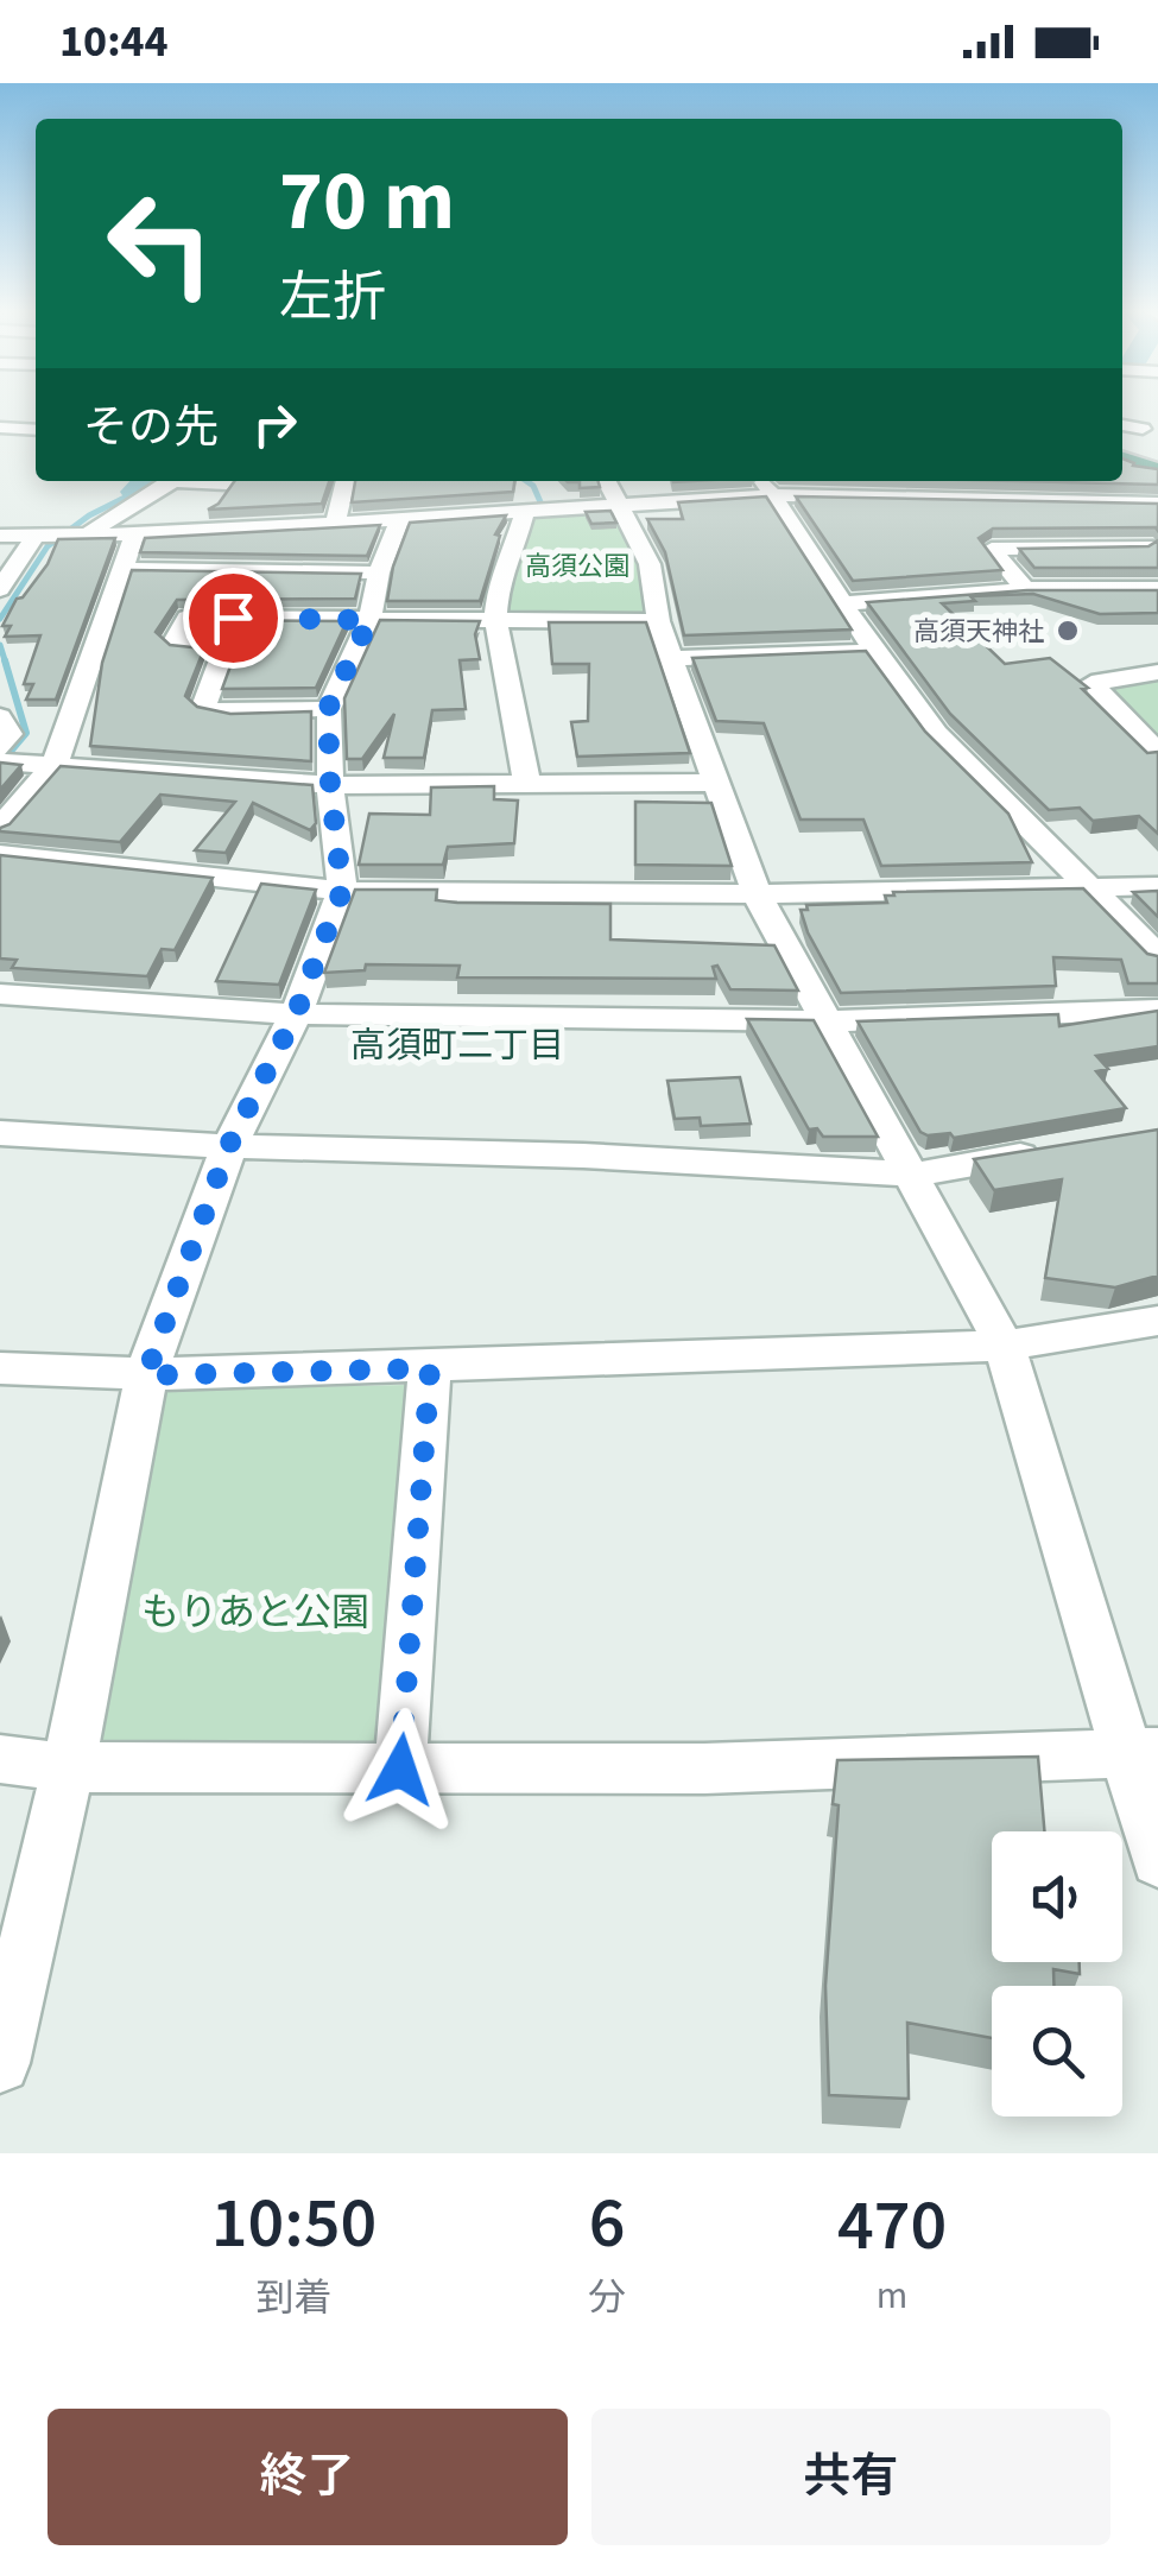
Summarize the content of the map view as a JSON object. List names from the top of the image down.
{
  "districts": ["高須町二丁目"],
  "parks": ["高須公園", "もりあと公園"],
  "places": ["高須天神社"],
  "page": {
    "status": "10:44",
    "turn": ["70 m", "左折"],
    "then": "その先",
    "eta": [
      "10:50",
      "到着",
      "6",
      "分",
      "470",
      "m"
    ],
    "buttons": ["終了", "共有"]
  }
}
